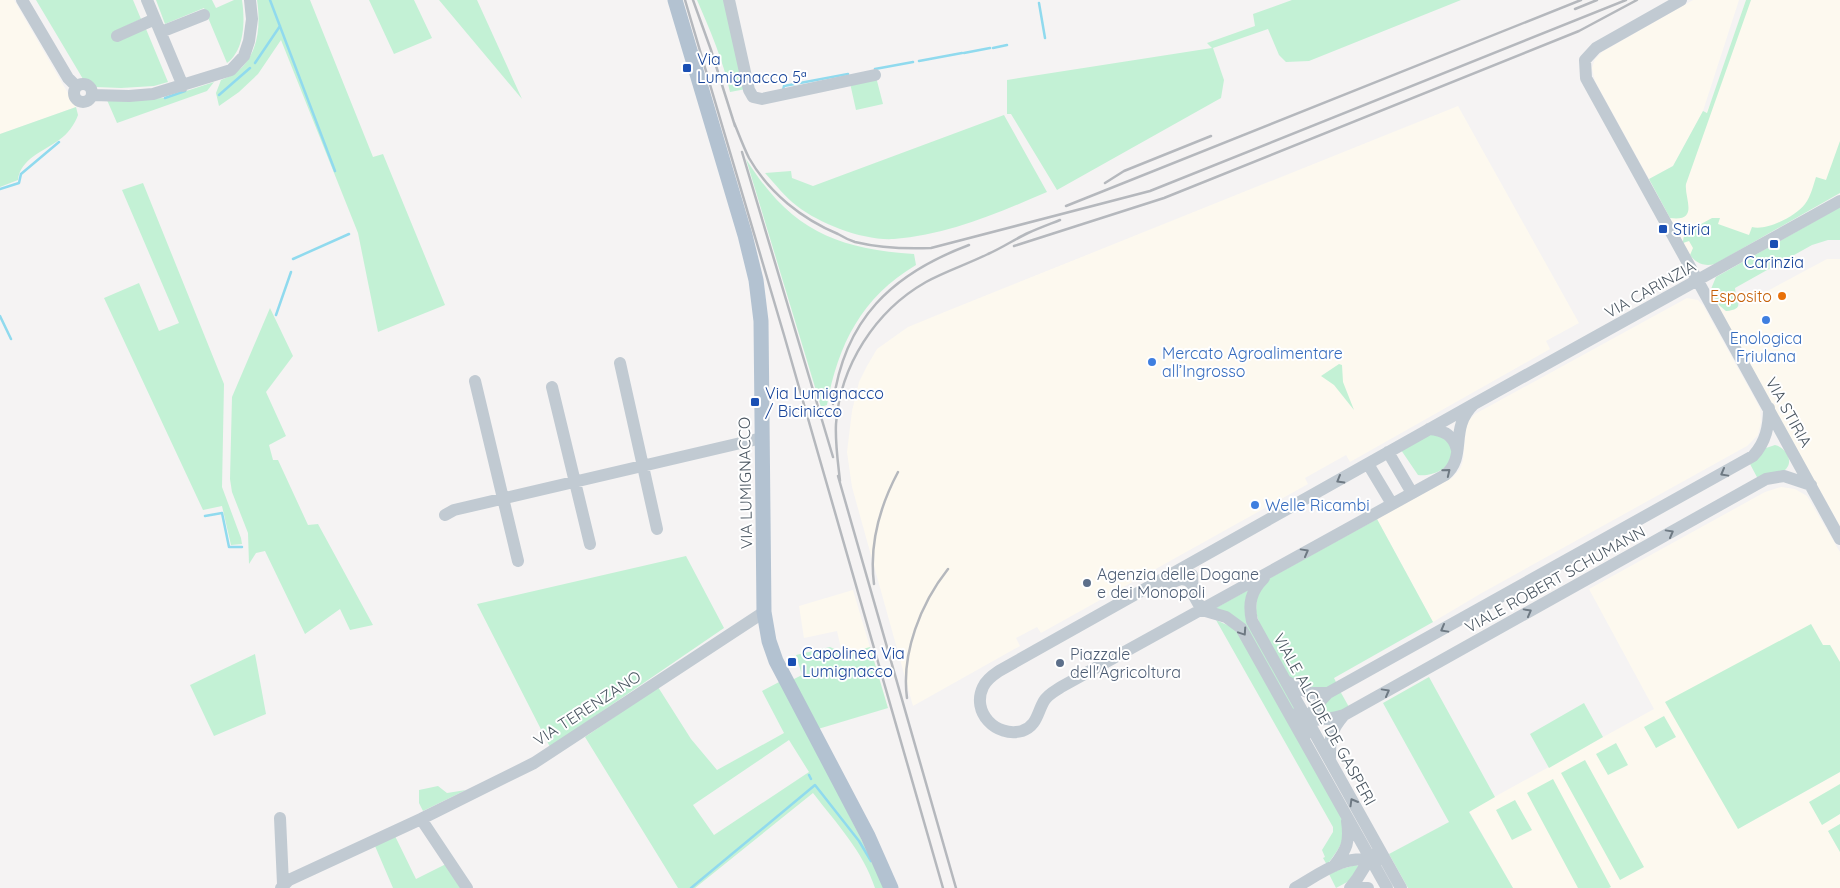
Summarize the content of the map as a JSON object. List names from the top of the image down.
{
  "streets": {
    "main road": ["VIA LUMIGNACCO"],
    "street": [
      "VIA CARINZIA",
      "VIA STIRIA",
      "VIALE ROBERT SCHUMANN",
      "VIA TERENZANO",
      "VIALE ALCIDE DE GASPERI"
    ]
  },
  "crossings": [
    ["VIA CARINZIA", "VIA STIRIA"],
    ["VIA STIRIA", "VIALE ROBERT SCHUMANN"],
    ["VIA LUMIGNACCO", "VIA TERENZANO"],
    ["VIALE ROBERT SCHUMANN", "VIALE ALCIDE DE GASPERI"]
  ],
  "places": {
    "transit": [
      "Via Lumignacco 5ª",
      "Stiria",
      "Carinzia",
      "Via Lumignacco / Bicinicco",
      "Capolinea Via Lumignacco"
    ],
    "other": [
      "Esposito",
      "Enologica Friulana",
      "Mercato Agroalimentare all’Ingrosso",
      "Welle Ricambi",
      "Agenzia delle Dogane e dei Monopoli",
      "Piazzale dell'Agricoltura"
    ]
  }
}
